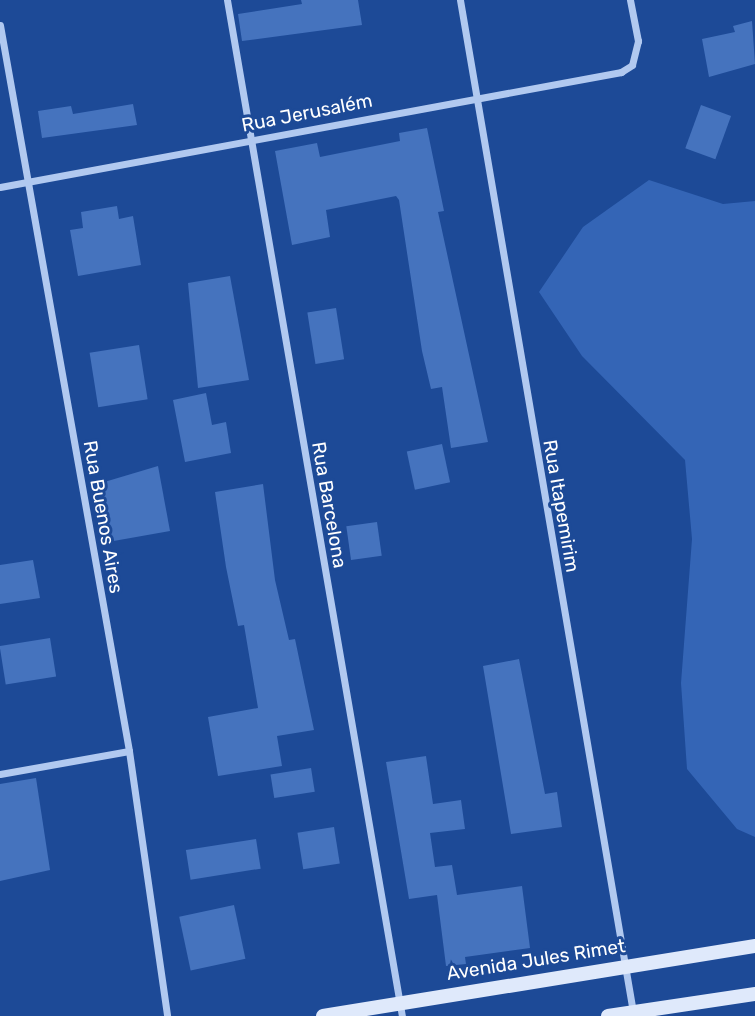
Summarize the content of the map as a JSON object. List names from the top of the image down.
{
  "streets": {
    "main road": ["Avenida Jules Rimet"],
    "street": [
      "Rua Jerusalém",
      "Rua Barcelona",
      "Rua Itapemirim",
      "Rua Buenos Aires"
    ]
  },
  "crossings": [
    ["Rua Jerusalém", "Rua Barcelona"],
    ["Rua Jerusalém", "Rua Itapemirim"],
    ["Rua Jerusalém", "Rua Buenos Aires"],
    ["Rua Barcelona", "Avenida Jules Rimet"],
    ["Rua Itapemirim", "Avenida Jules Rimet"]
  ]
}
